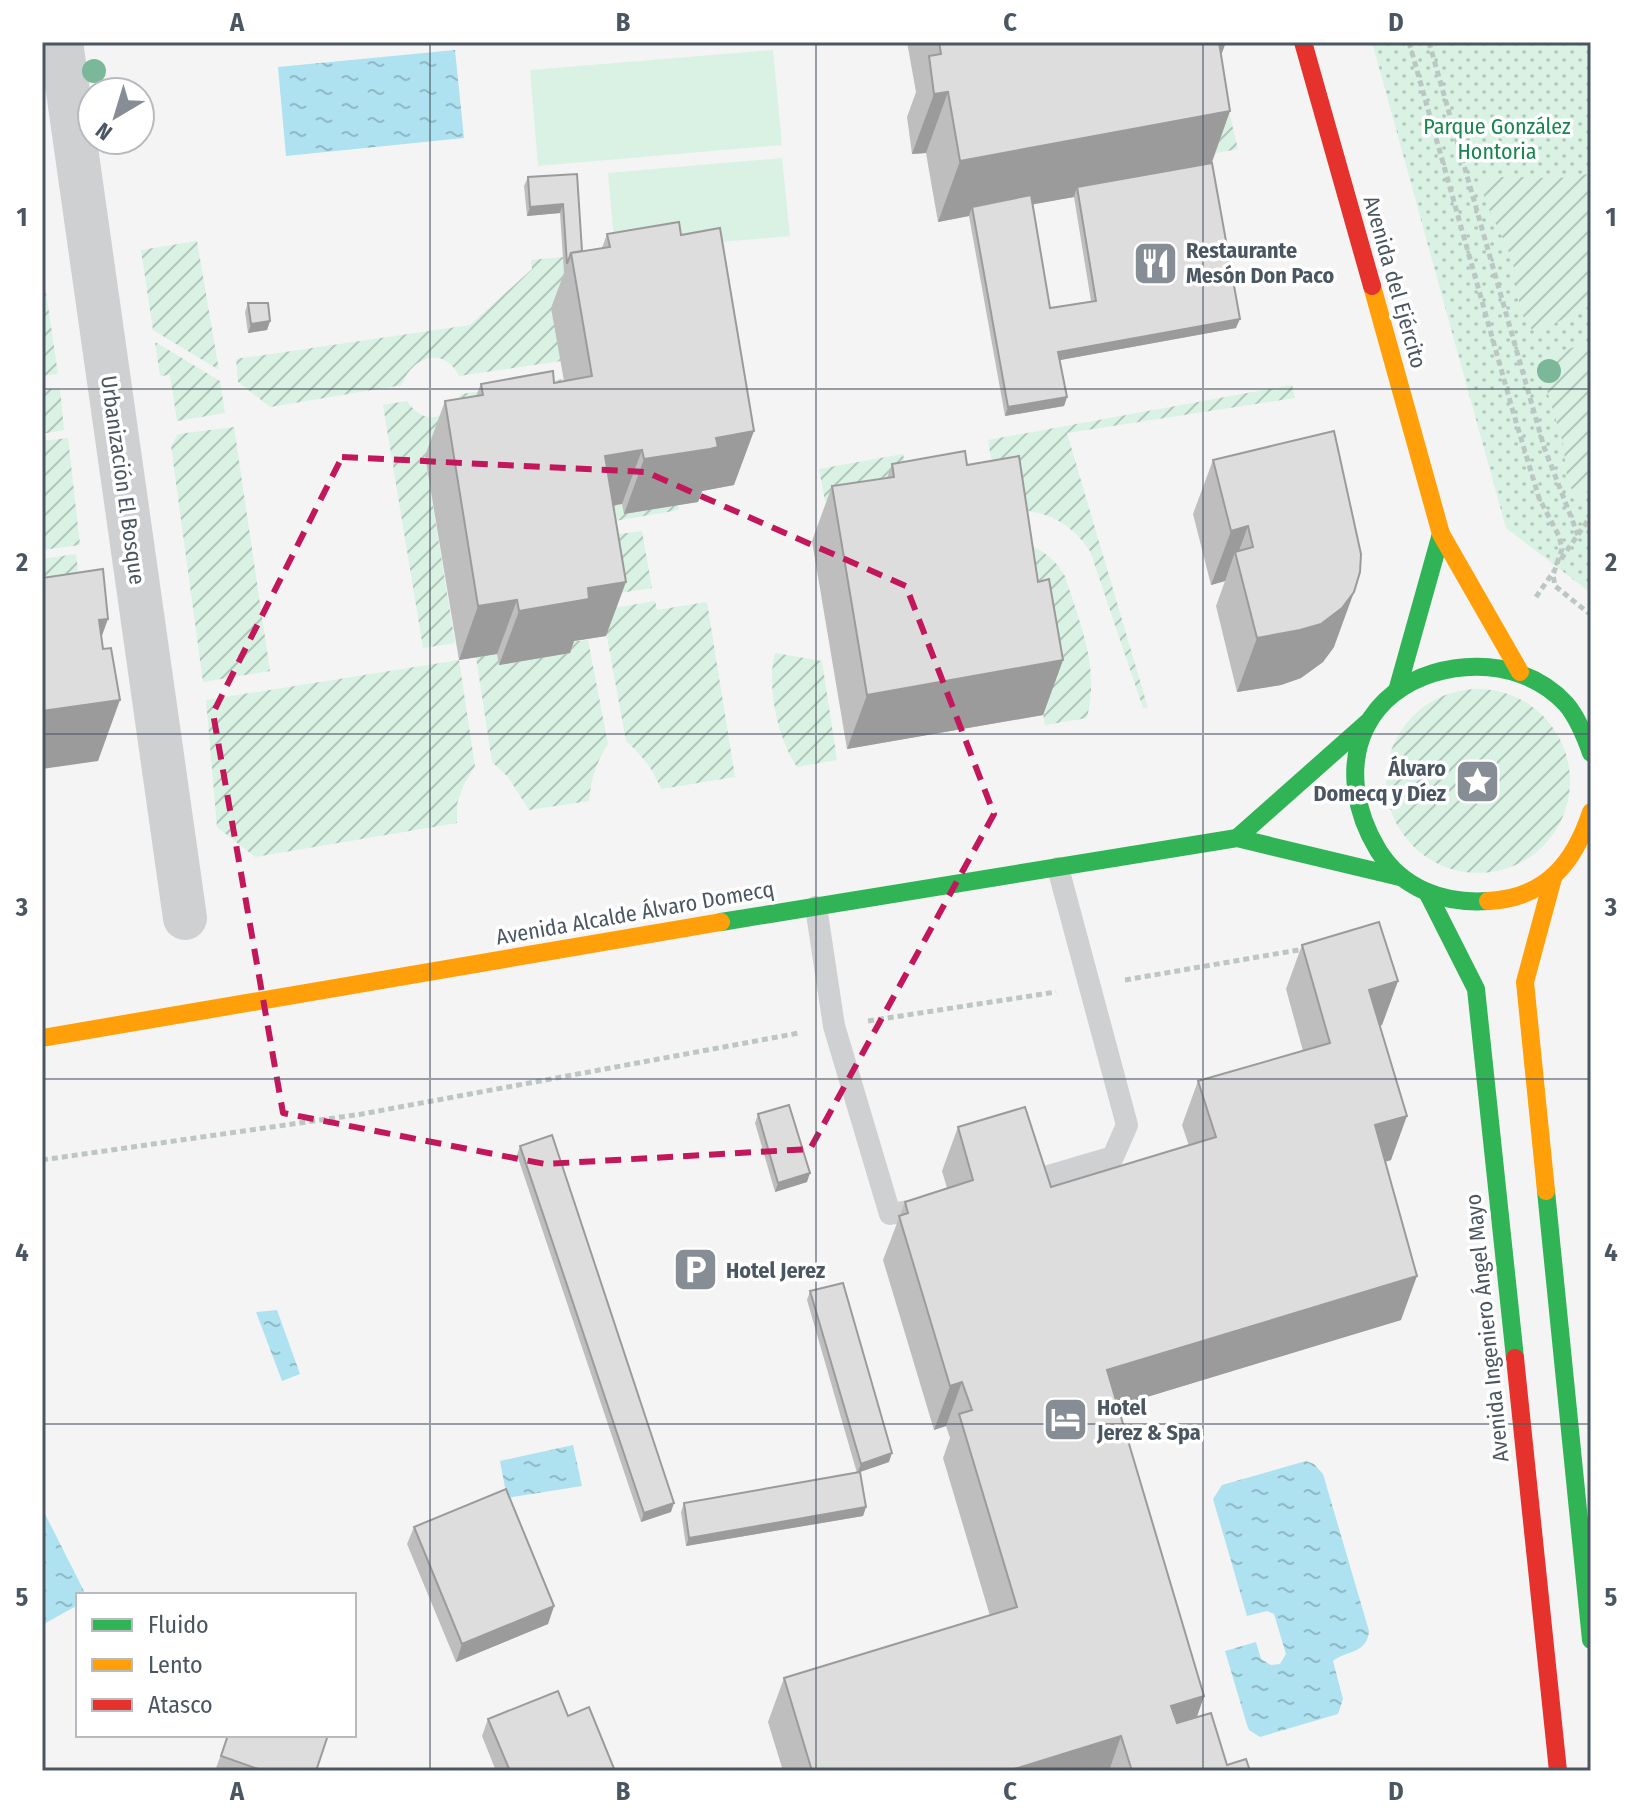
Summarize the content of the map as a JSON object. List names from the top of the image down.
{
  "streets": {
    "main road": ["Avenida del Ejército", "Avenida Alcalde Álvaro Domecq", "Avenida Ingeniero Ángel Mayo"],
    "street": ["Urbanización El Bosque"]
  },
  "parks": ["Parque González Hontoria"],
  "places": {
    "restaurant": ["Restaurante Mesón Don Paco"],
    "place": ["Álvaro Domecq y Díez"],
    "parking": ["Hotel Jerez"],
    "hotel": ["Hotel Jerez & Spa"]
  },
  "legend": ["Fluido", "Lento", "Atasco"],
  "north": "bottom left",
  "grid": {
    "columns": [
      "A",
      "B",
      "C",
      "D"
    ],
    "rows": [
      "1",
      "2",
      "3",
      "4",
      "5"
    ]
  }
}
